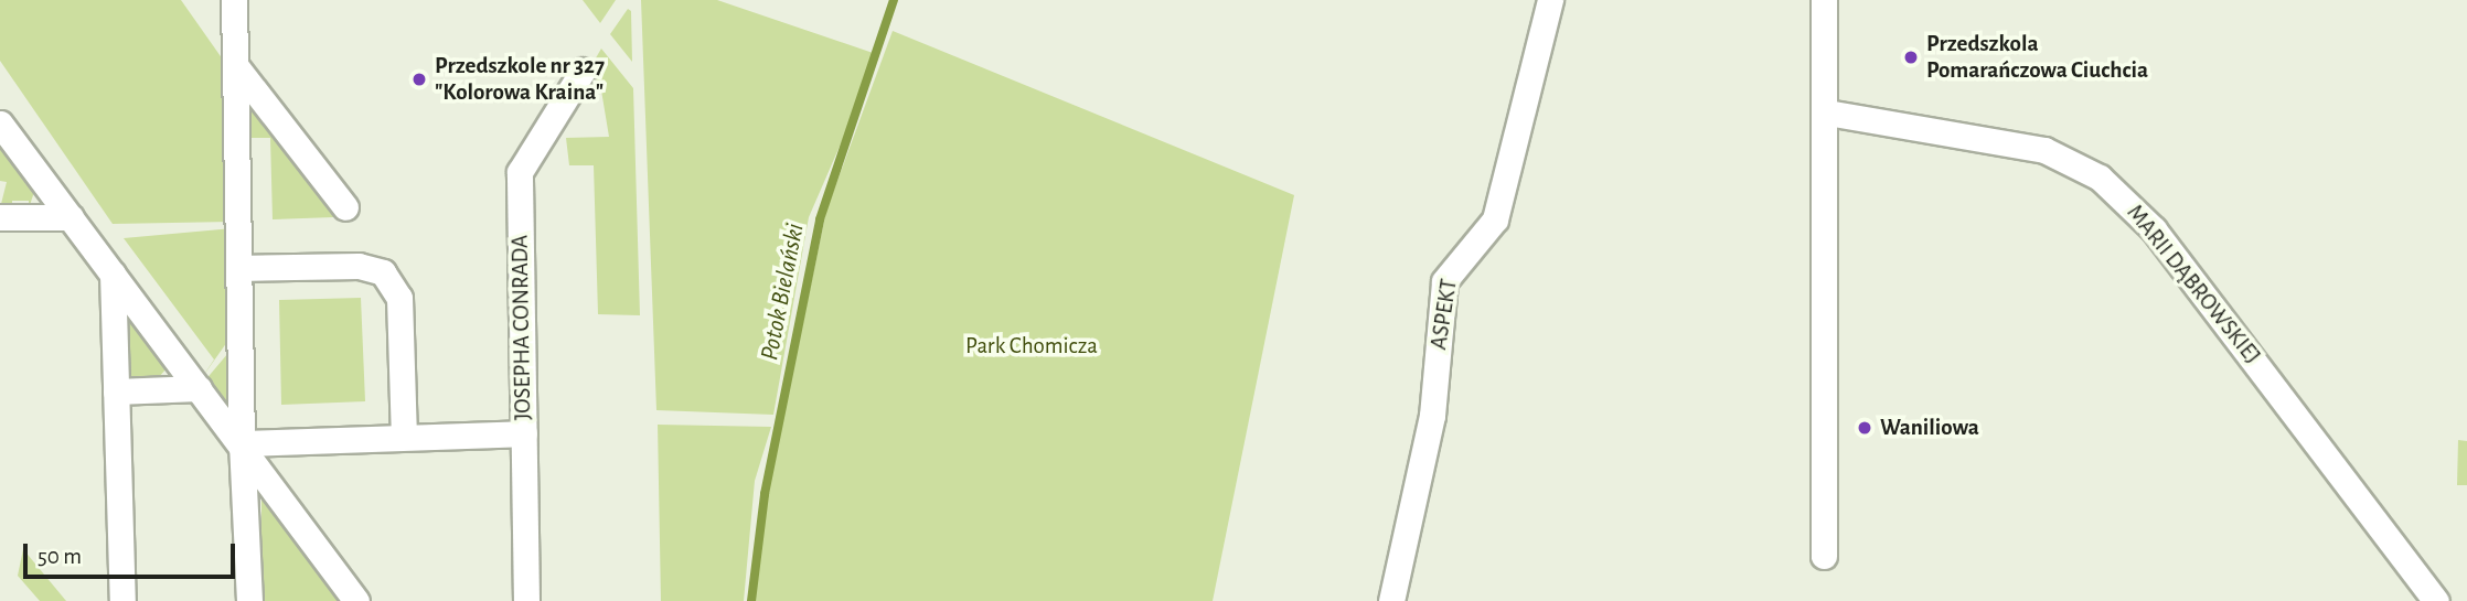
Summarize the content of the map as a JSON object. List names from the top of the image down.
{
  "streets": {
    "street": ["MARII DĄBROWSKIEJ", "ASPEKT", "JOSEPHA CONRADA"]
  },
  "water": ["Potok Bielański"],
  "parks": ["Park Chomicza"],
  "places": ["Przedszkola Pomarańczowa Ciuchcia", "Przedszkole nr 327 \"Kolorowa Kraina\"", "Waniliowa"],
  "scale_bar": "50 m"
}
